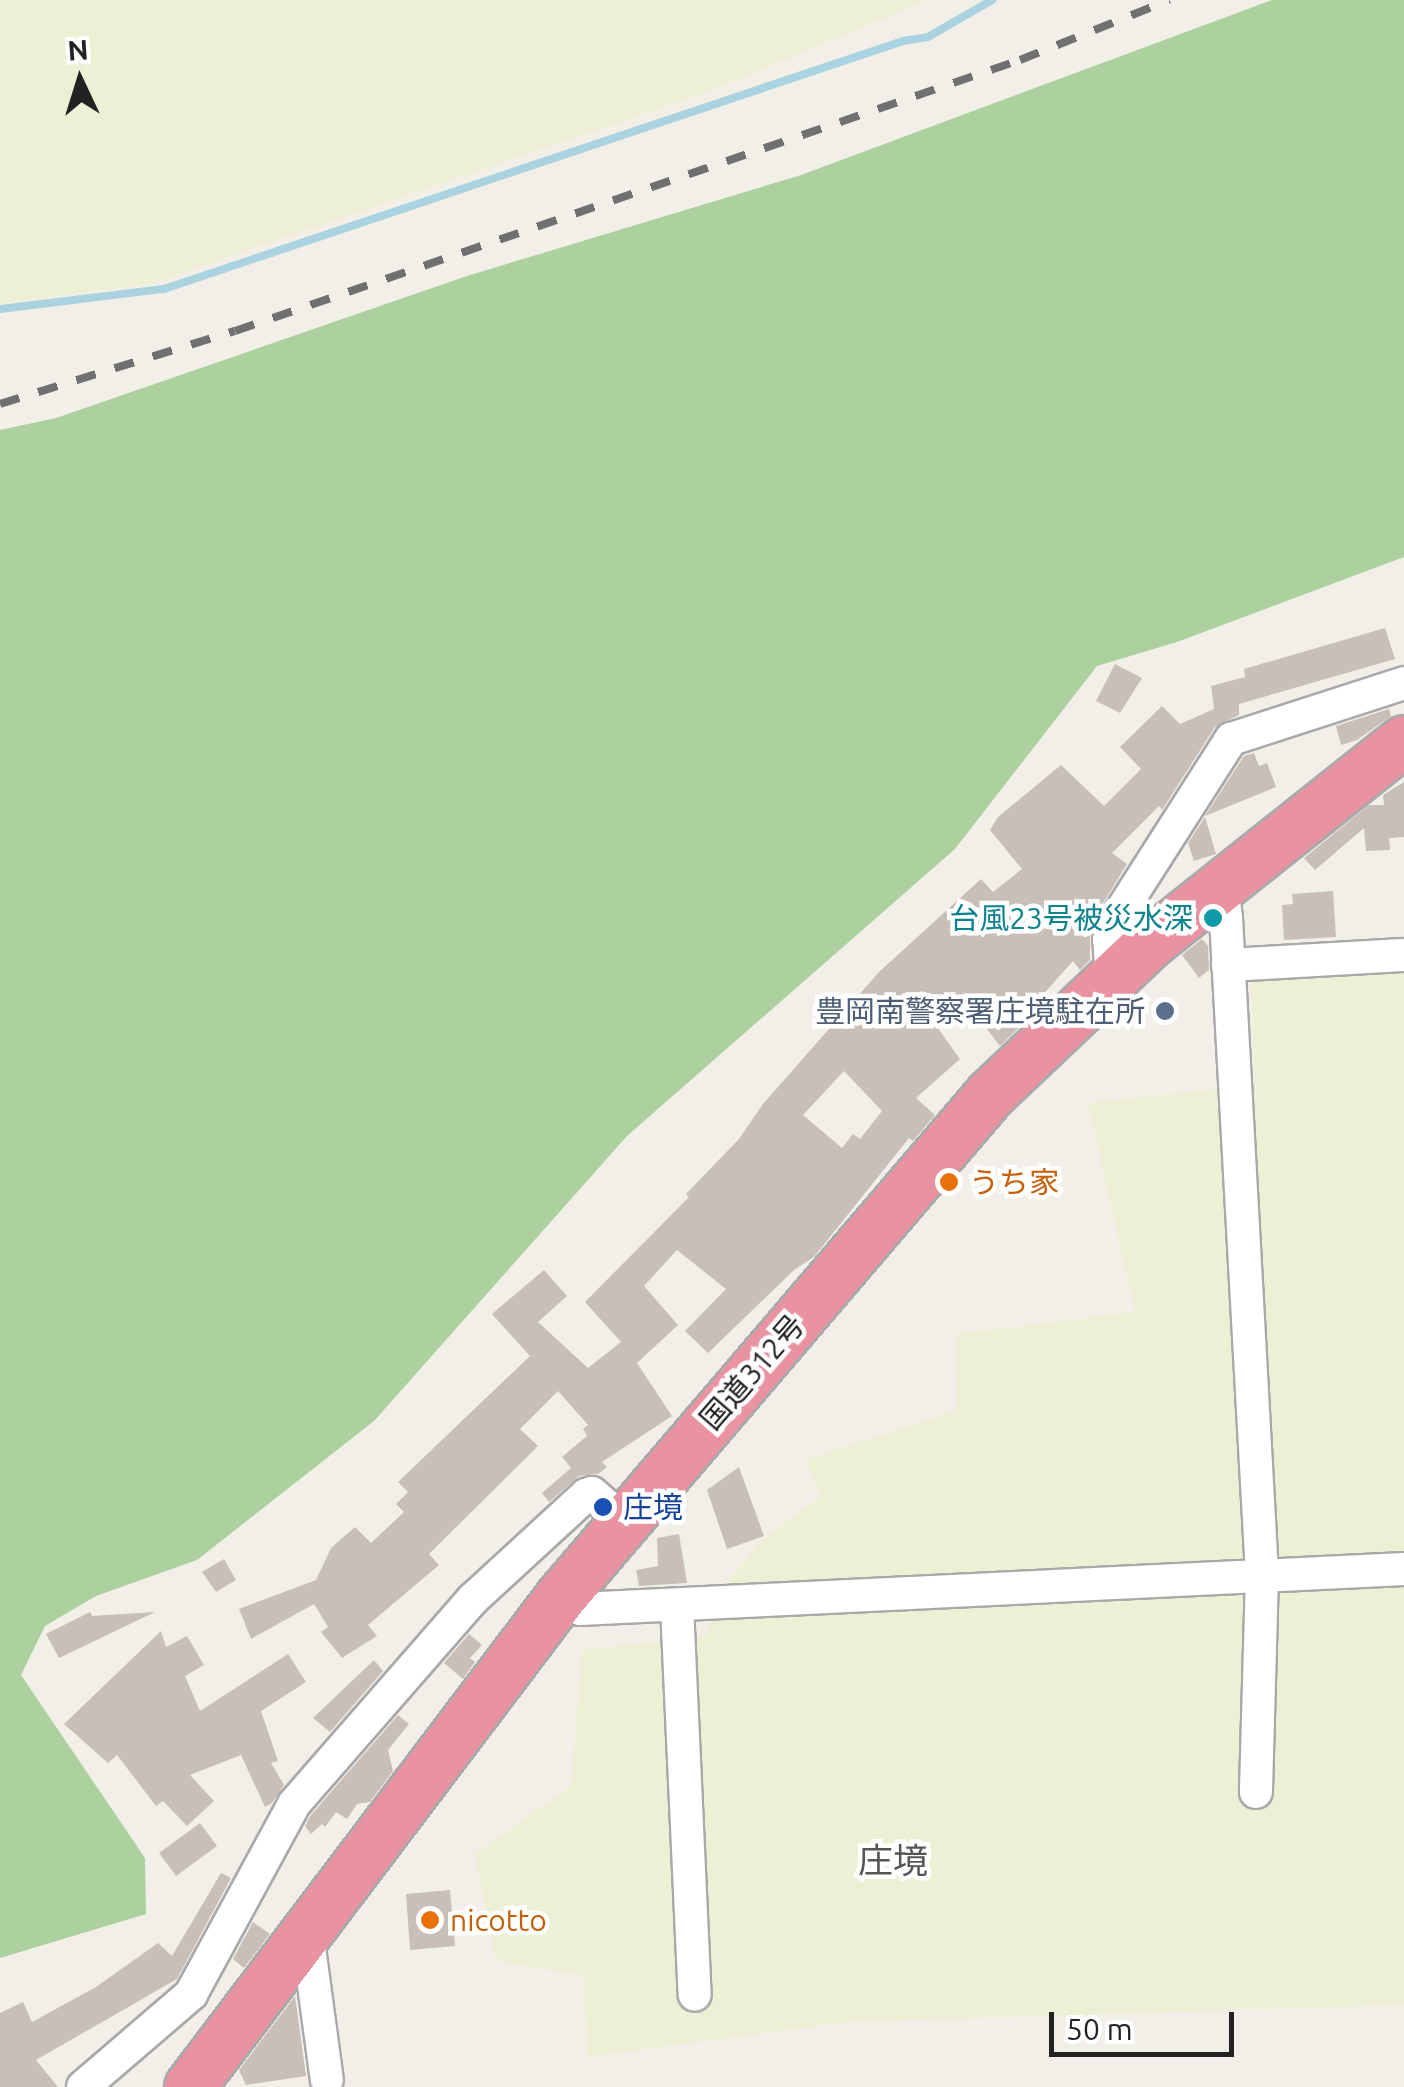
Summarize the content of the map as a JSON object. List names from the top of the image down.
{
  "streets": {
    "highway": ["国道312号"]
  },
  "districts": ["庄境"],
  "places": [
    "台風23号被災水深",
    "豊岡南警察署庄境駐在所",
    "うち家",
    "庄境",
    "nicotto"
  ],
  "scale_bar": "50 m",
  "north": "top"
}
